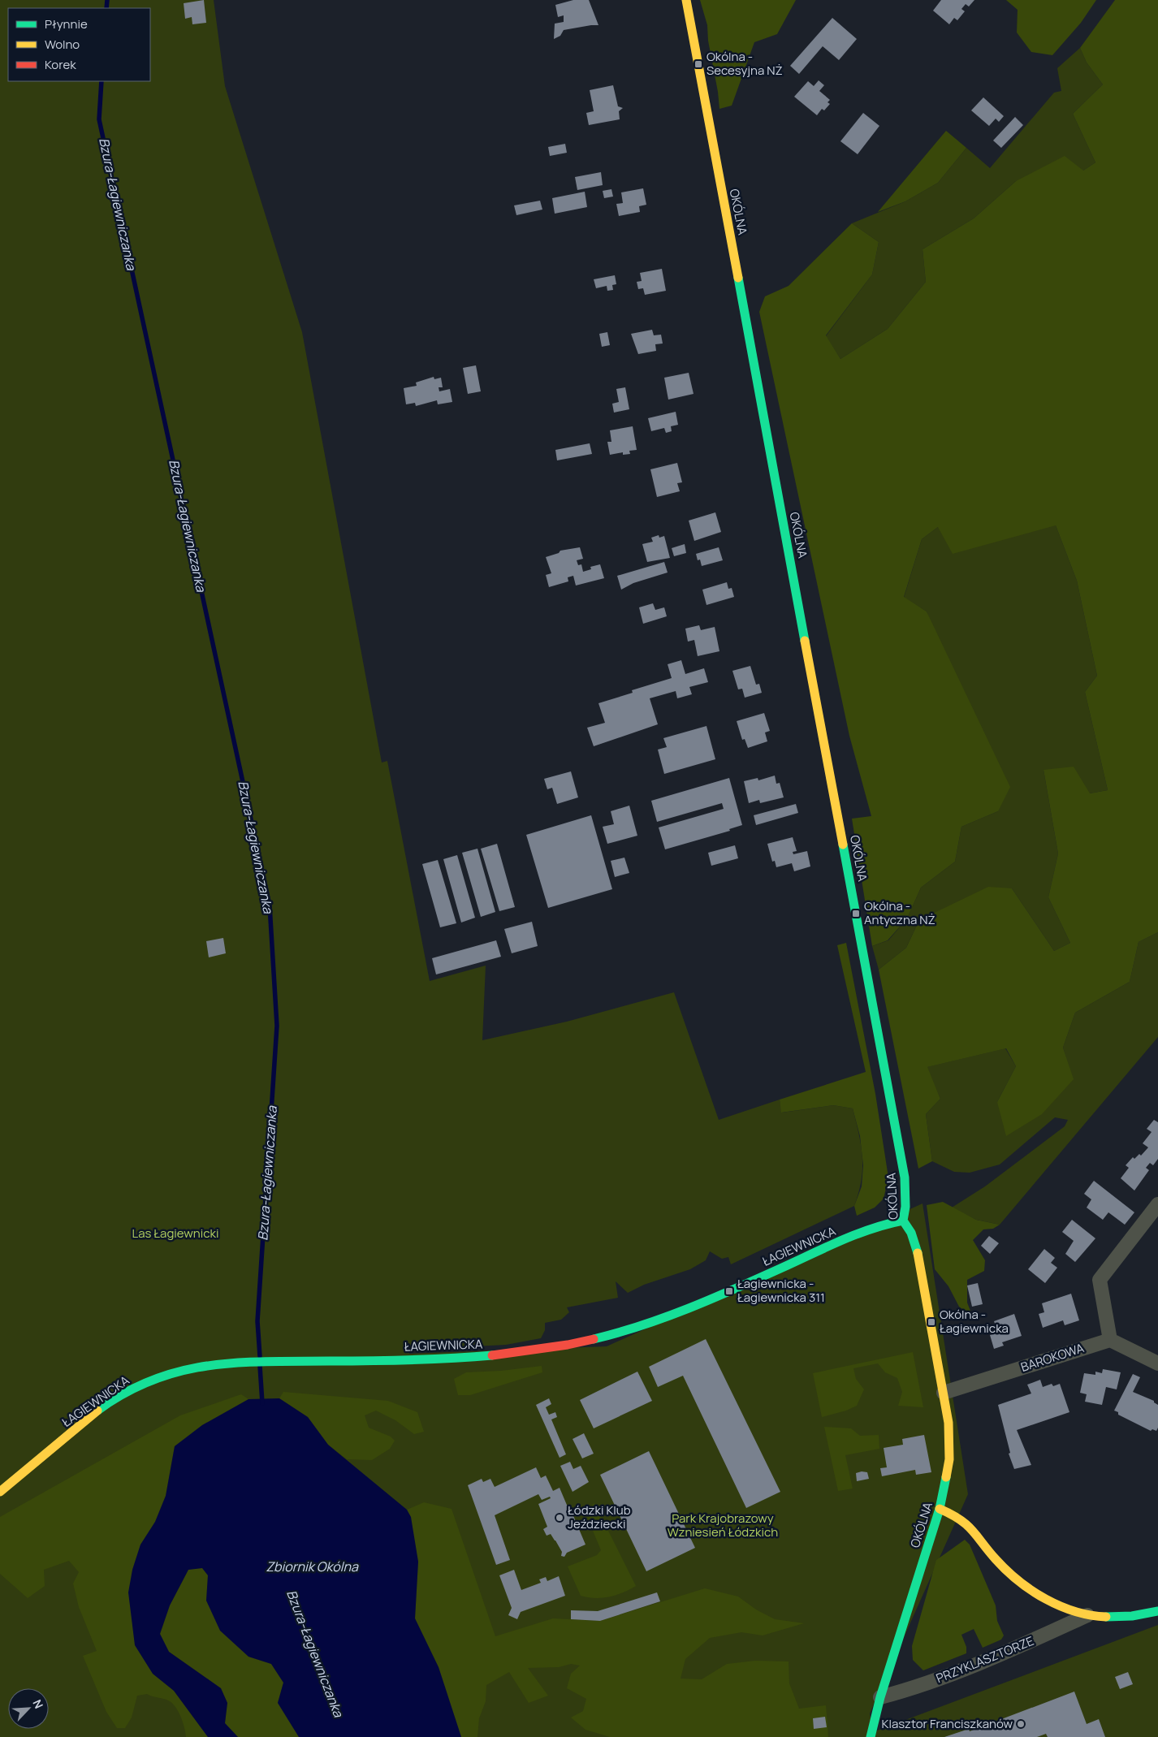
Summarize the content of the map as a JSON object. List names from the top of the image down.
{
  "streets": {
    "street": [
      "OKÓLNA",
      "ŁAGIEWNICKA",
      "BAROKOWA",
      "PRZYKLASZTORZE"
    ]
  },
  "crossings": [
    ["OKÓLNA", "ŁAGIEWNICKA"],
    ["OKÓLNA", "BAROKOWA"],
    ["OKÓLNA", "PRZYKLASZTORZE"]
  ],
  "water": ["Bzura-Łagiewniczanka", "Zbiornik Okólna"],
  "parks": ["Las Łagiewnicki", "Park Krajobrazowy Wzniesień Łódzkich"],
  "places": {
    "transit": [
      "Okólna - Secesyjna NŻ",
      "Okólna - Antyczna NŻ",
      "Łagiewnicka - Łagiewnicka 311",
      "Okólna - Łagiewnicka"
    ],
    "other": ["Łódzki Klub Jeździecki", "Klasztor Franciszkanów"]
  },
  "legend": ["Płynnie", "Wolno", "Korek"],
  "north": "top right"
}
